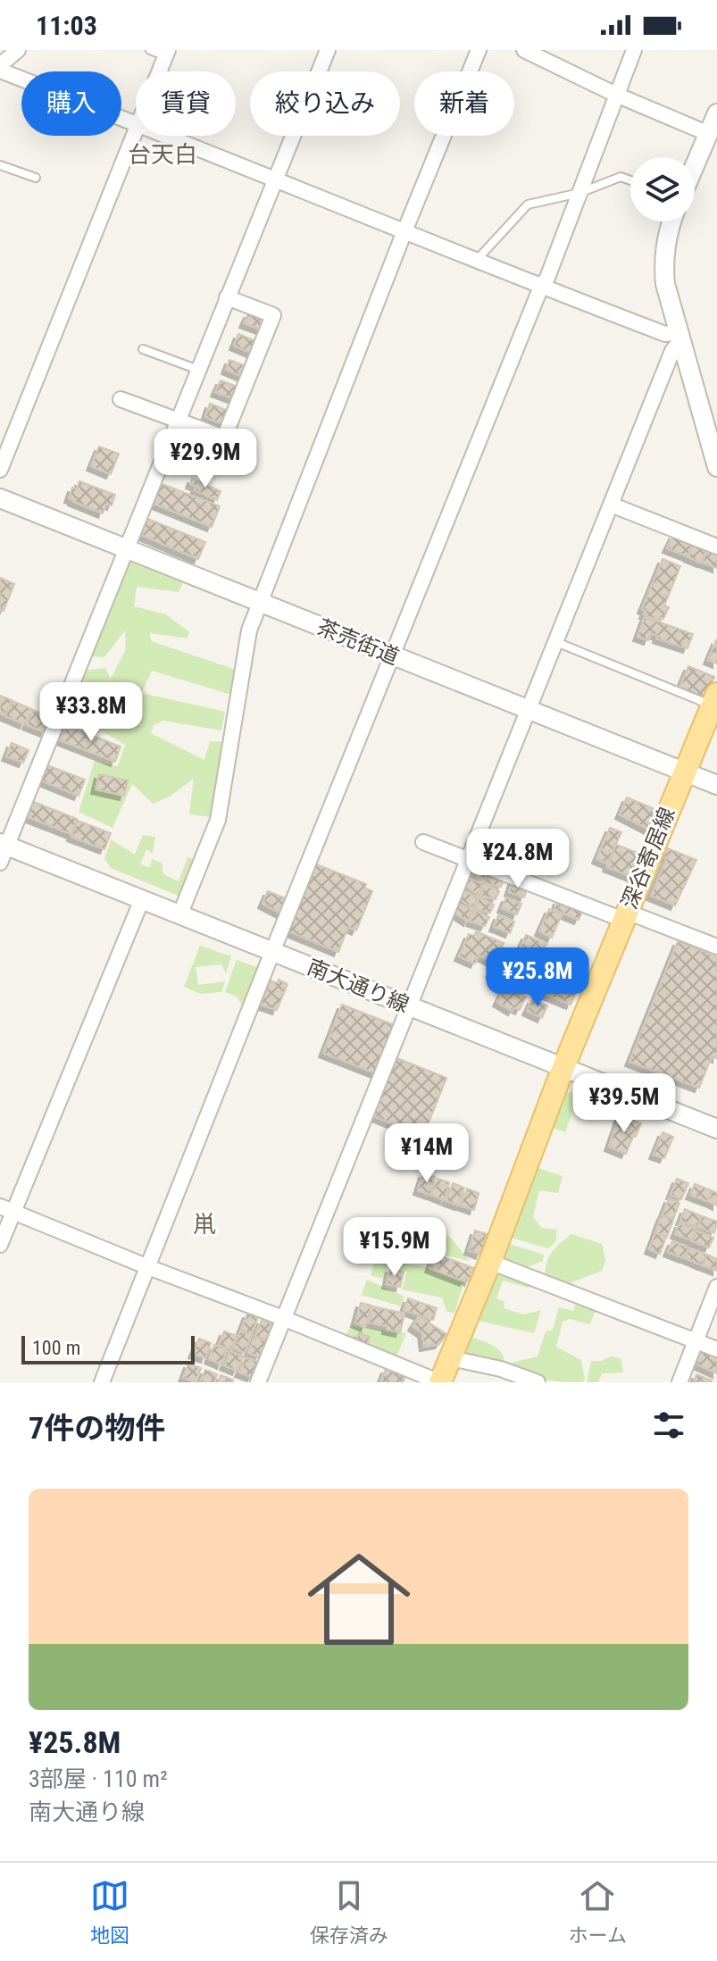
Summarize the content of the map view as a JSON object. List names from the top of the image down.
{
  "streets": {
    "main road": ["深谷寄居線"],
    "street": ["茶売街道", "南大通り線"]
  },
  "crossings": [
    ["茶売街道", "深谷寄居線"],
    ["深谷寄居線", "南大通り線"]
  ],
  "districts": ["台天白", "鼡"],
  "scale_bar": "100 m",
  "page": {
    "status": "11:03",
    "chip": [
      "購入",
      "賃貸",
      "絞り込み",
      "新着"
    ],
    "price": [
      "¥29.9M",
      "¥33.8M",
      "¥24.8M",
      "¥25.8M",
      "¥39.5M",
      "¥14M",
      "¥15.9M"
    ],
    "scale": "100 m",
    "heading": "7件の物件",
    "list": [
      {
        "name": "¥25.8M",
        "note": "3部屋 · 110 m² · 南大通り線"
      }
    ],
    "tabs": ["地図", "保存済み", "ホーム"]
  }
}
